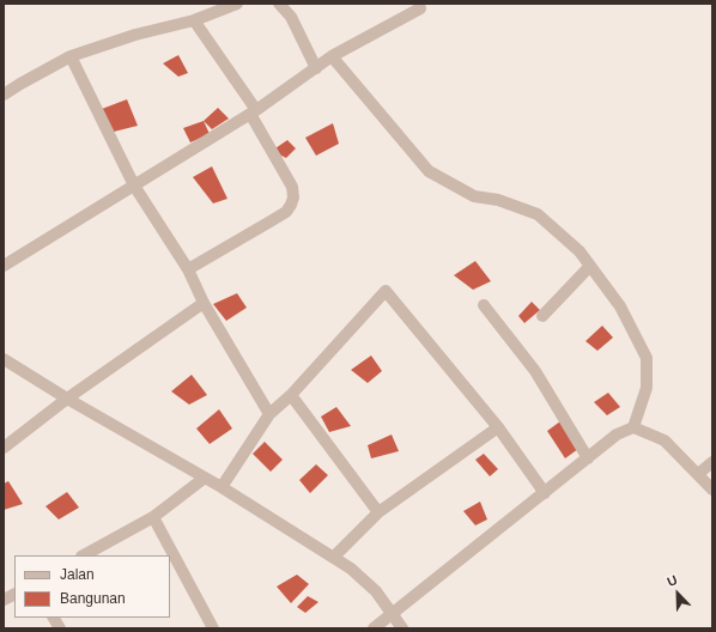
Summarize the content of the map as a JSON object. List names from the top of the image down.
{
  "legend": ["Jalan", "Bangunan"],
  "north": "top left"
}
